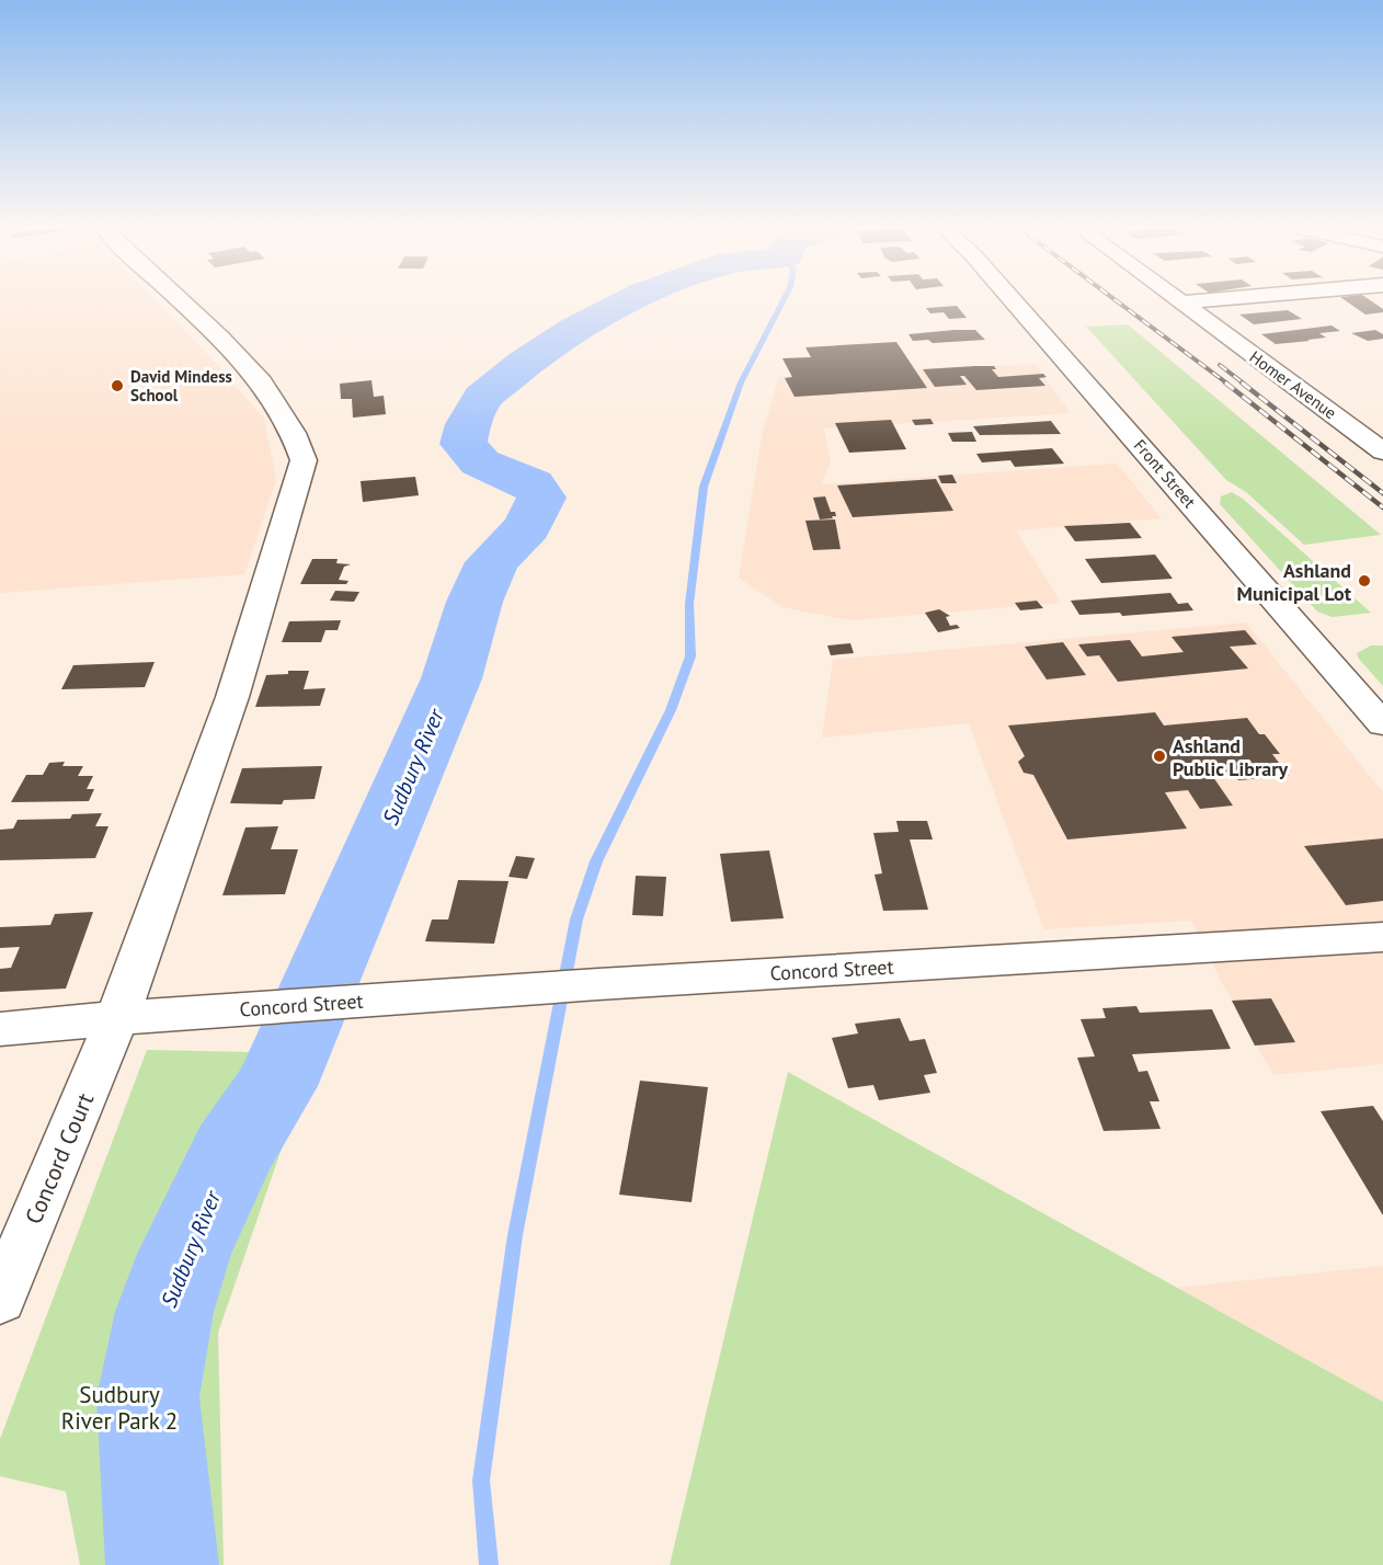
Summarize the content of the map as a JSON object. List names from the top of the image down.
{
  "streets": {
    "street": [
      "Homer Avenue",
      "Front Street",
      "Concord Street",
      "Concord Court"
    ]
  },
  "crossings": [
    ["Concord Street", "Concord Court"]
  ],
  "water": ["Sudbury River"],
  "parks": ["Sudbury River Park 2"],
  "places": ["David Mindess School", "Ashland Municipal Lot", "Ashland Public Library"]
}
